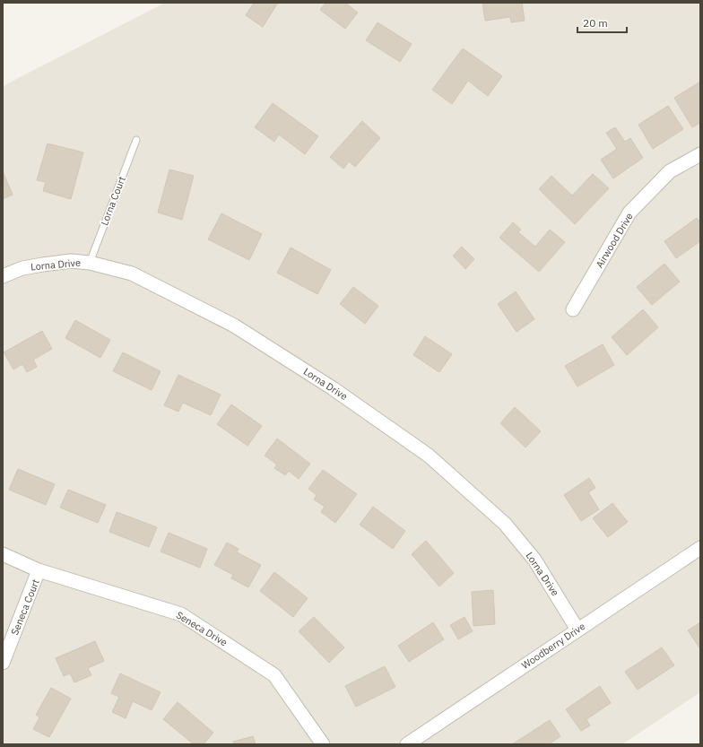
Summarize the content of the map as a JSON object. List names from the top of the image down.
{
  "streets": {
    "street": [
      "Airwood Drive",
      "Lorna Drive",
      "Seneca Court",
      "Seneca Drive",
      "Woodberry Drive"
    ],
    "lane": ["Lorna Court"]
  },
  "crossings": [
    ["Lorna Court", "Lorna Drive"],
    ["Lorna Drive", "Woodberry Drive"],
    ["Seneca Court", "Seneca Drive"]
  ],
  "scale_bar": "20 m"
}
